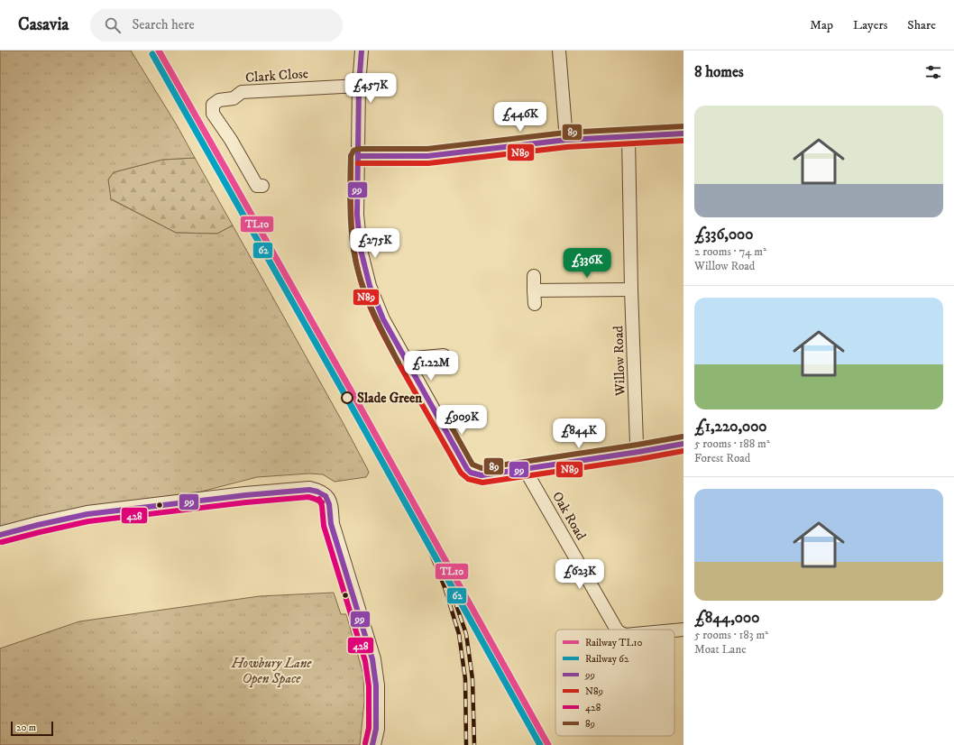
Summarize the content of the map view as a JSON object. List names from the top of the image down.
{
  "streets": {
    "street": ["Clark Close", "Willow Road", "Oak Road"]
  },
  "parks": ["Howbury Lane Open Space"],
  "places": ["Slade Green"],
  "lines": [
    "rail line TL10",
    "transit line 99",
    "rail line 62",
    "transit line 89",
    "transit line N89",
    "transit line 428"
  ],
  "legend": [
    "Railway TL10",
    "Railway 62",
    "99",
    "N89",
    "428",
    "89"
  ],
  "scale_bar": "20 m",
  "page": {
    "header": "Casavia",
    "search": "Search here",
    "nav": ["Map", "Layers", "Share"],
    "heading": "8 homes",
    "price": [
      "£457K",
      "£446K",
      "£275K",
      "£336K",
      "£1.22M",
      "£909K",
      "£844K",
      "£623K"
    ],
    "list": [
      {
        "name": "£336,000",
        "note": "2 rooms · 74 m² · Willow Road"
      },
      {
        "name": "£1,220,000",
        "note": "5 rooms · 188 m² · Forest Road"
      },
      {
        "name": "£844,000",
        "note": "5 rooms · 183 m² · Moat Lane"
      }
    ],
    "scale": "20 m"
  }
}
